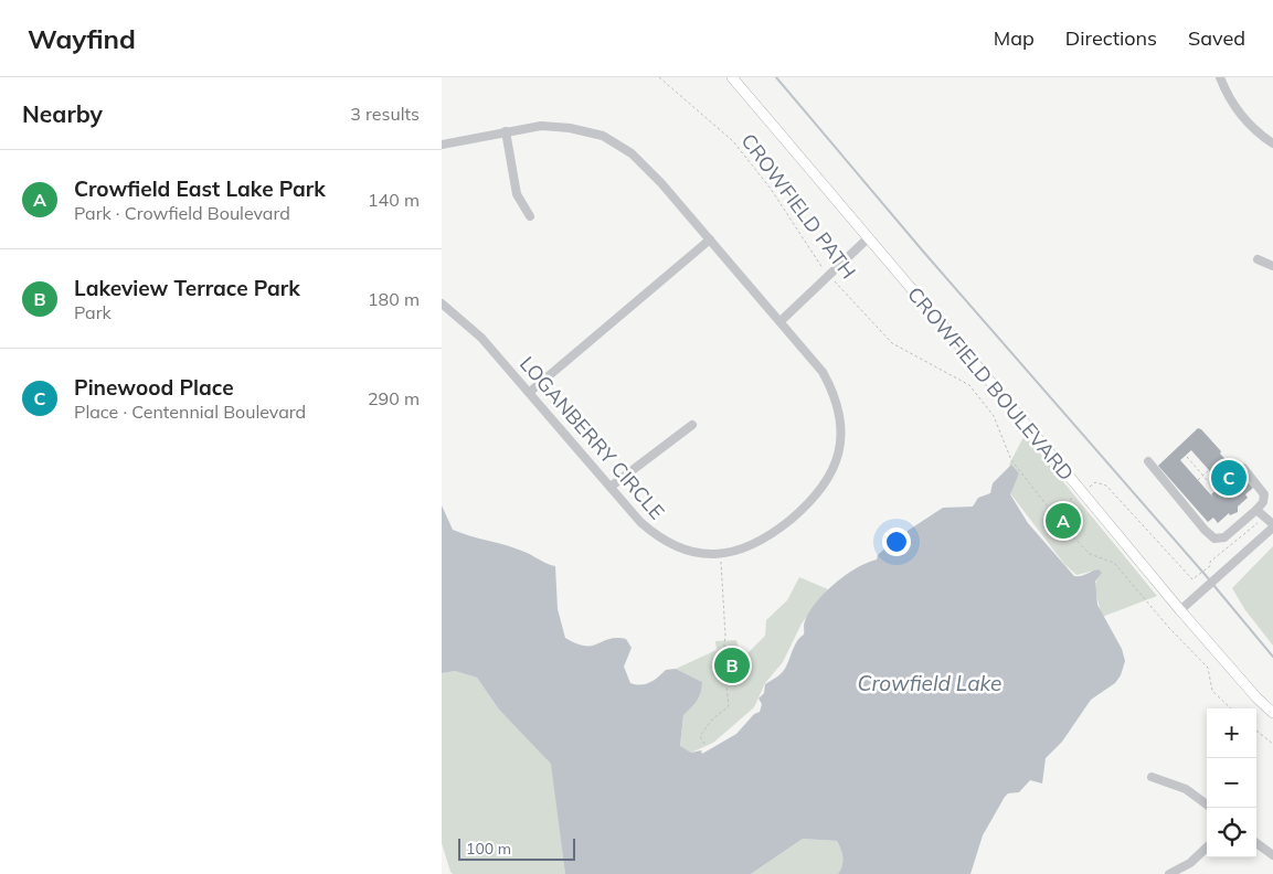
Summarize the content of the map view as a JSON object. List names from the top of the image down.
{
  "streets": {
    "main road": ["CROWFIELD BOULEVARD"],
    "street": ["LOGANBERRY CIRCLE"],
    "path": ["CROWFIELD PATH"]
  },
  "water": ["Crowfield Lake"],
  "scale_bar": "100 m",
  "page": {
    "header": "Wayfind",
    "nav": ["Map", "Directions", "Saved"],
    "heading": ["Nearby", "3 results"],
    "list": [
      {
        "mark": "A",
        "name": "Crowfield East Lake Park",
        "note": "Park · Crowfield Boulevard",
        "value": "140 m"
      },
      {
        "mark": "B",
        "name": "Lakeview Terrace Park",
        "note": "Park",
        "value": "180 m"
      },
      {
        "mark": "C",
        "name": "Pinewood Place",
        "note": "Place · Centennial Boulevard",
        "value": "290 m"
      }
    ],
    "pins": ["C", "A", "B"],
    "map_buttons": ["+", "−"],
    "scale": "100 m"
  }
}
